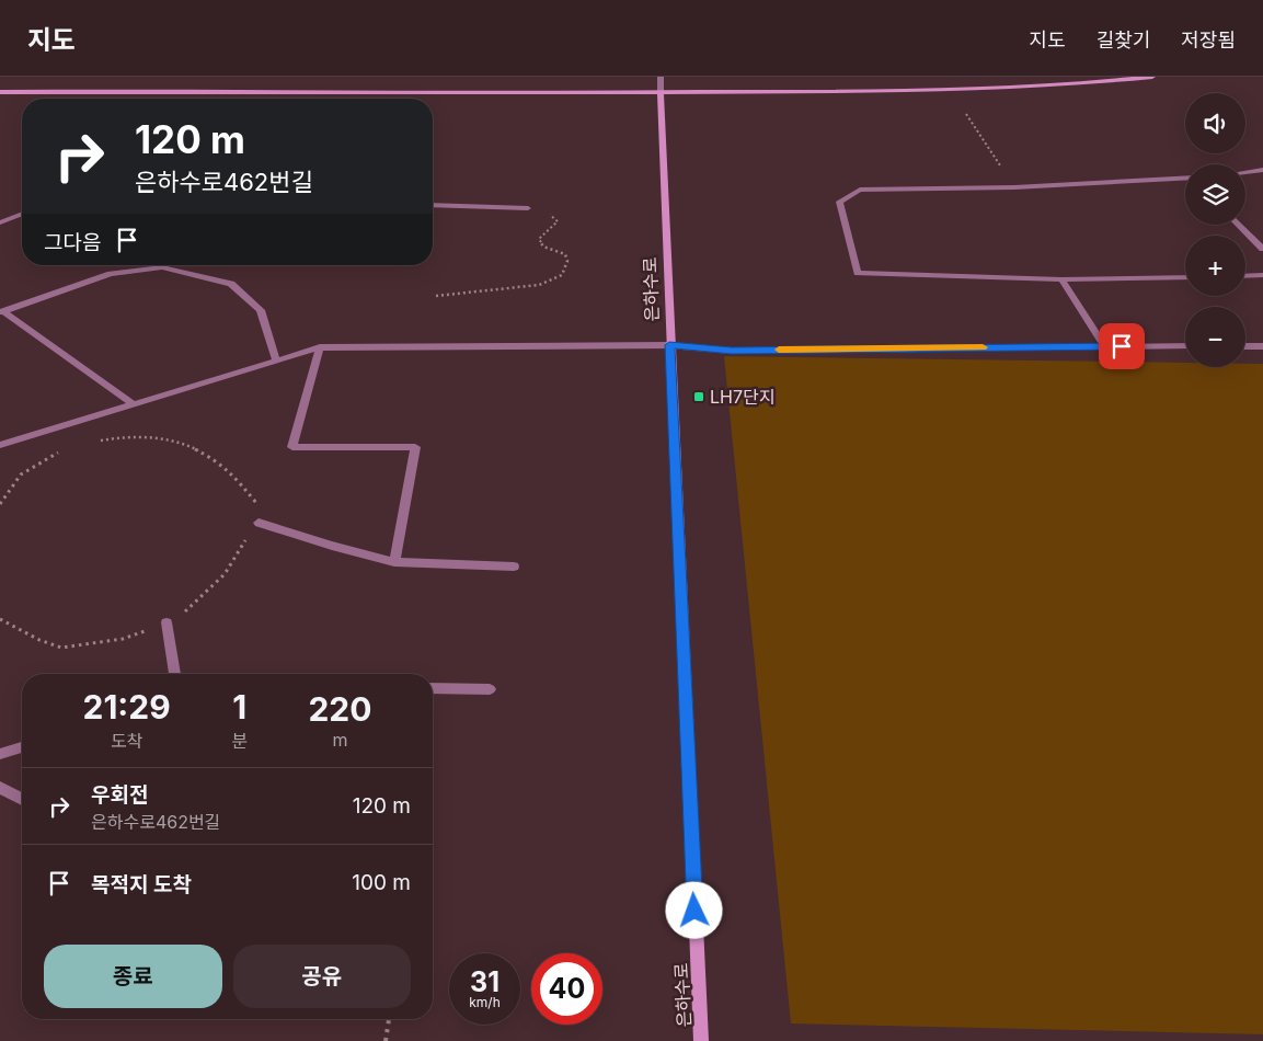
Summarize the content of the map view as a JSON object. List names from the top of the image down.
{
  "streets": {
    "street": ["은하수로"]
  },
  "places": {
    "transit": ["LH7단지"]
  },
  "page": {
    "header": "지도",
    "nav": ["지도", "길찾기", "저장됨"],
    "map_buttons": ["+", "−"],
    "turn": ["120 m", "은하수로462번길"],
    "then": "그다음",
    "eta": [
      "21:29",
      "도착",
      "1",
      "분",
      "220",
      "m"
    ],
    "list": [
      {
        "name": "우회전",
        "note": "은하수로462번길",
        "value": "120 m"
      },
      {
        "name": "목적지 도착",
        "value": "100 m"
      }
    ],
    "buttons": ["종료", "공유"],
    "speed": "31 km/h",
    "limit": "40"
  }
}
